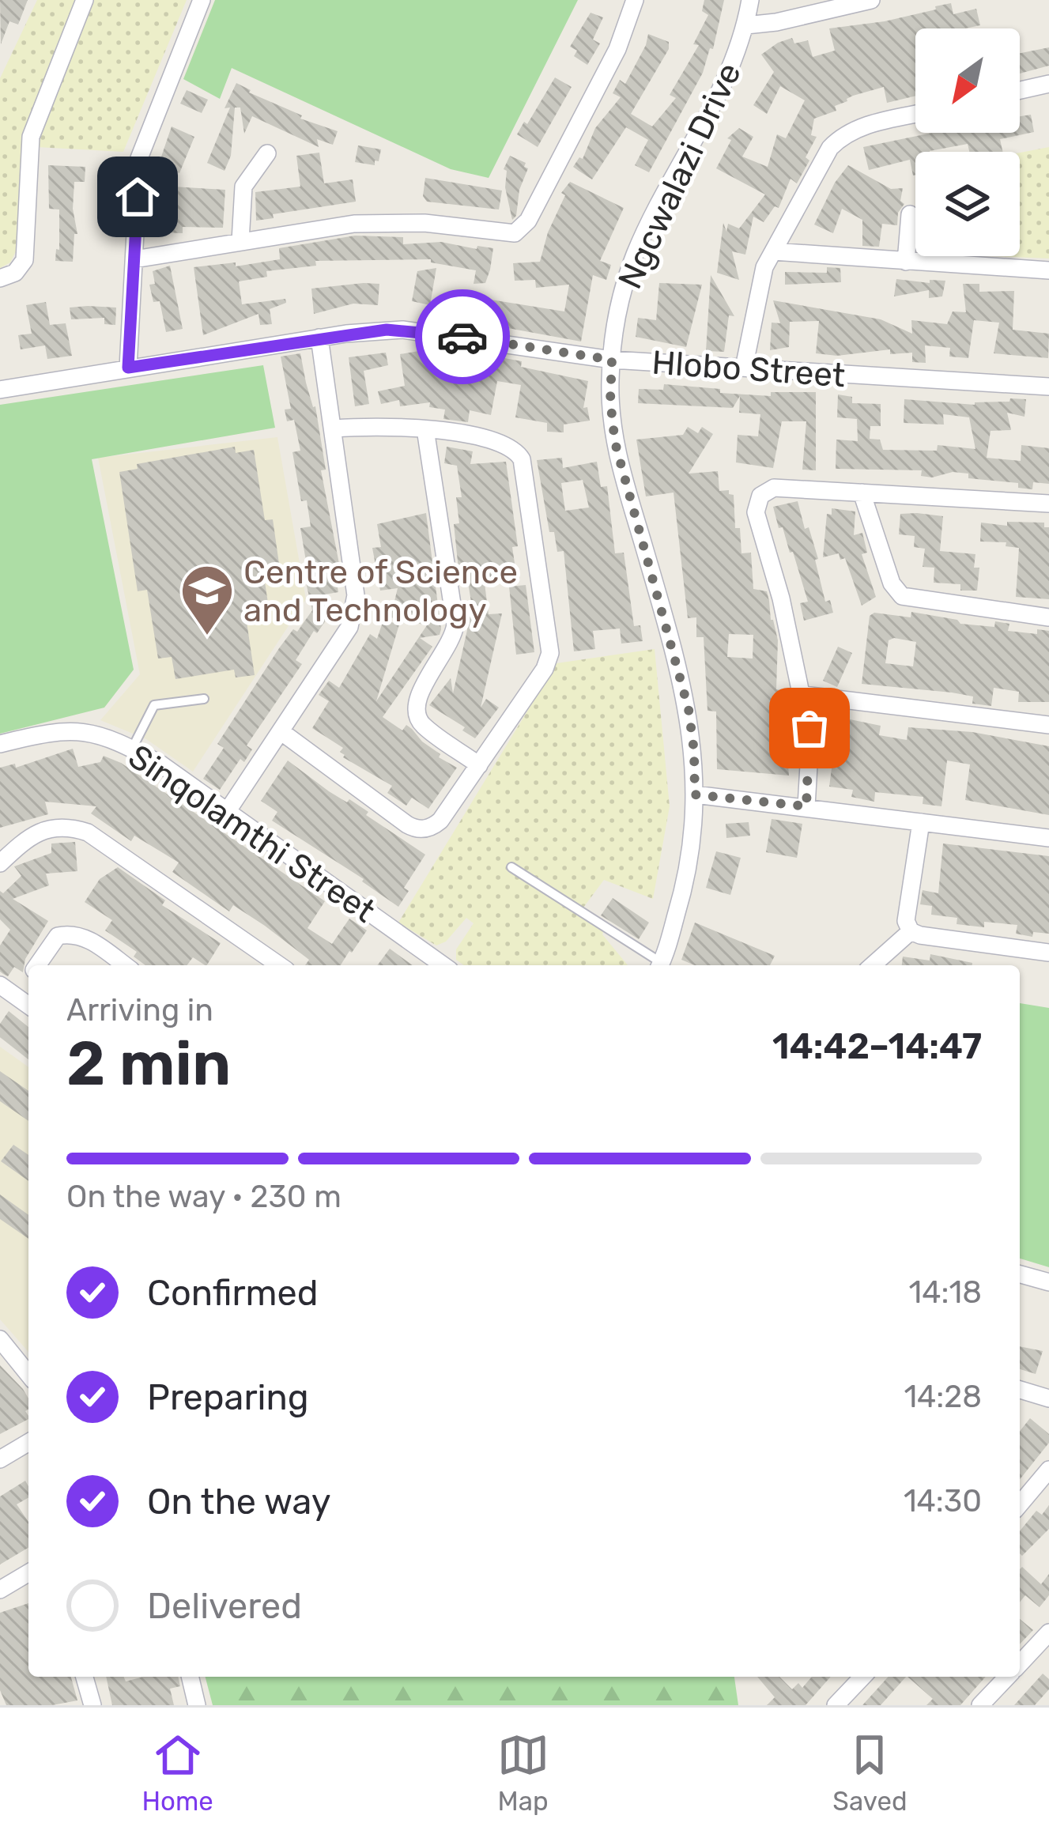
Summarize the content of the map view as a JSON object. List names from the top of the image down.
{
  "streets": {
    "street": ["Ngcwalazi Drive", "Hlobo Street", "Sinqolamthi Street"]
  },
  "crossings": [
    ["Ngcwalazi Drive", "Hlobo Street"]
  ],
  "places": {
    "school or university": ["Centre of Science and Technology"]
  },
  "north": "bottom left",
  "page": {
    "heading": ["2 min", "Arriving in", "14:42–14:47"],
    "bar": "On the way · 230 m",
    "list": [
      ["Confirmed", "14:18"],
      ["Preparing", "14:28"],
      ["On the way", "14:30"],
      "Delivered"
    ],
    "tabs": ["Home", "Map", "Saved"]
  }
}
